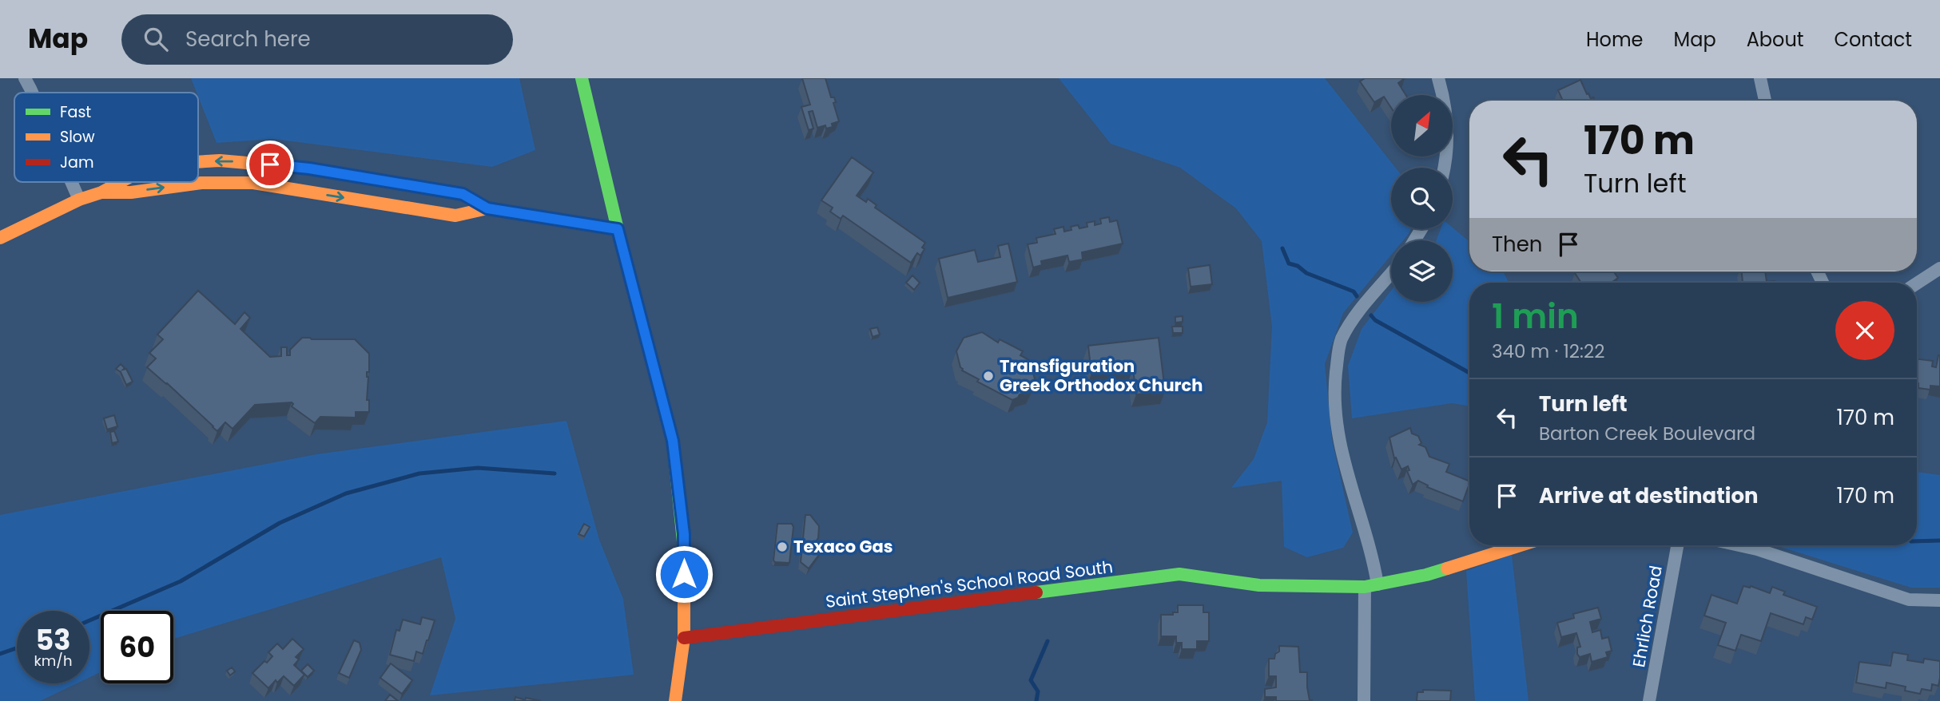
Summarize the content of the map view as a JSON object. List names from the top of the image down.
{
  "streets": {
    "street": ["Saint Stephen's School Road South", "Ehrlich Road"]
  },
  "places": ["Transfiguration Greek Orthodox Church", "Texaco Gas"],
  "legend": ["Fast", "Slow", "Jam"],
  "north": "top right",
  "page": {
    "header": "Map",
    "search": "Search here",
    "nav": [
      "Home",
      "Map",
      "About",
      "Contact"
    ],
    "turn": ["170 m", "Turn left"],
    "then": "Then",
    "heading": ["1 min", "340 m · 12:22"],
    "list": [
      {
        "name": "Turn left",
        "note": "Barton Creek Boulevard",
        "value": "170 m"
      },
      {
        "name": "Arrive at destination",
        "value": "170 m"
      }
    ],
    "speed": "53 km/h",
    "limit": "60"
  }
}
